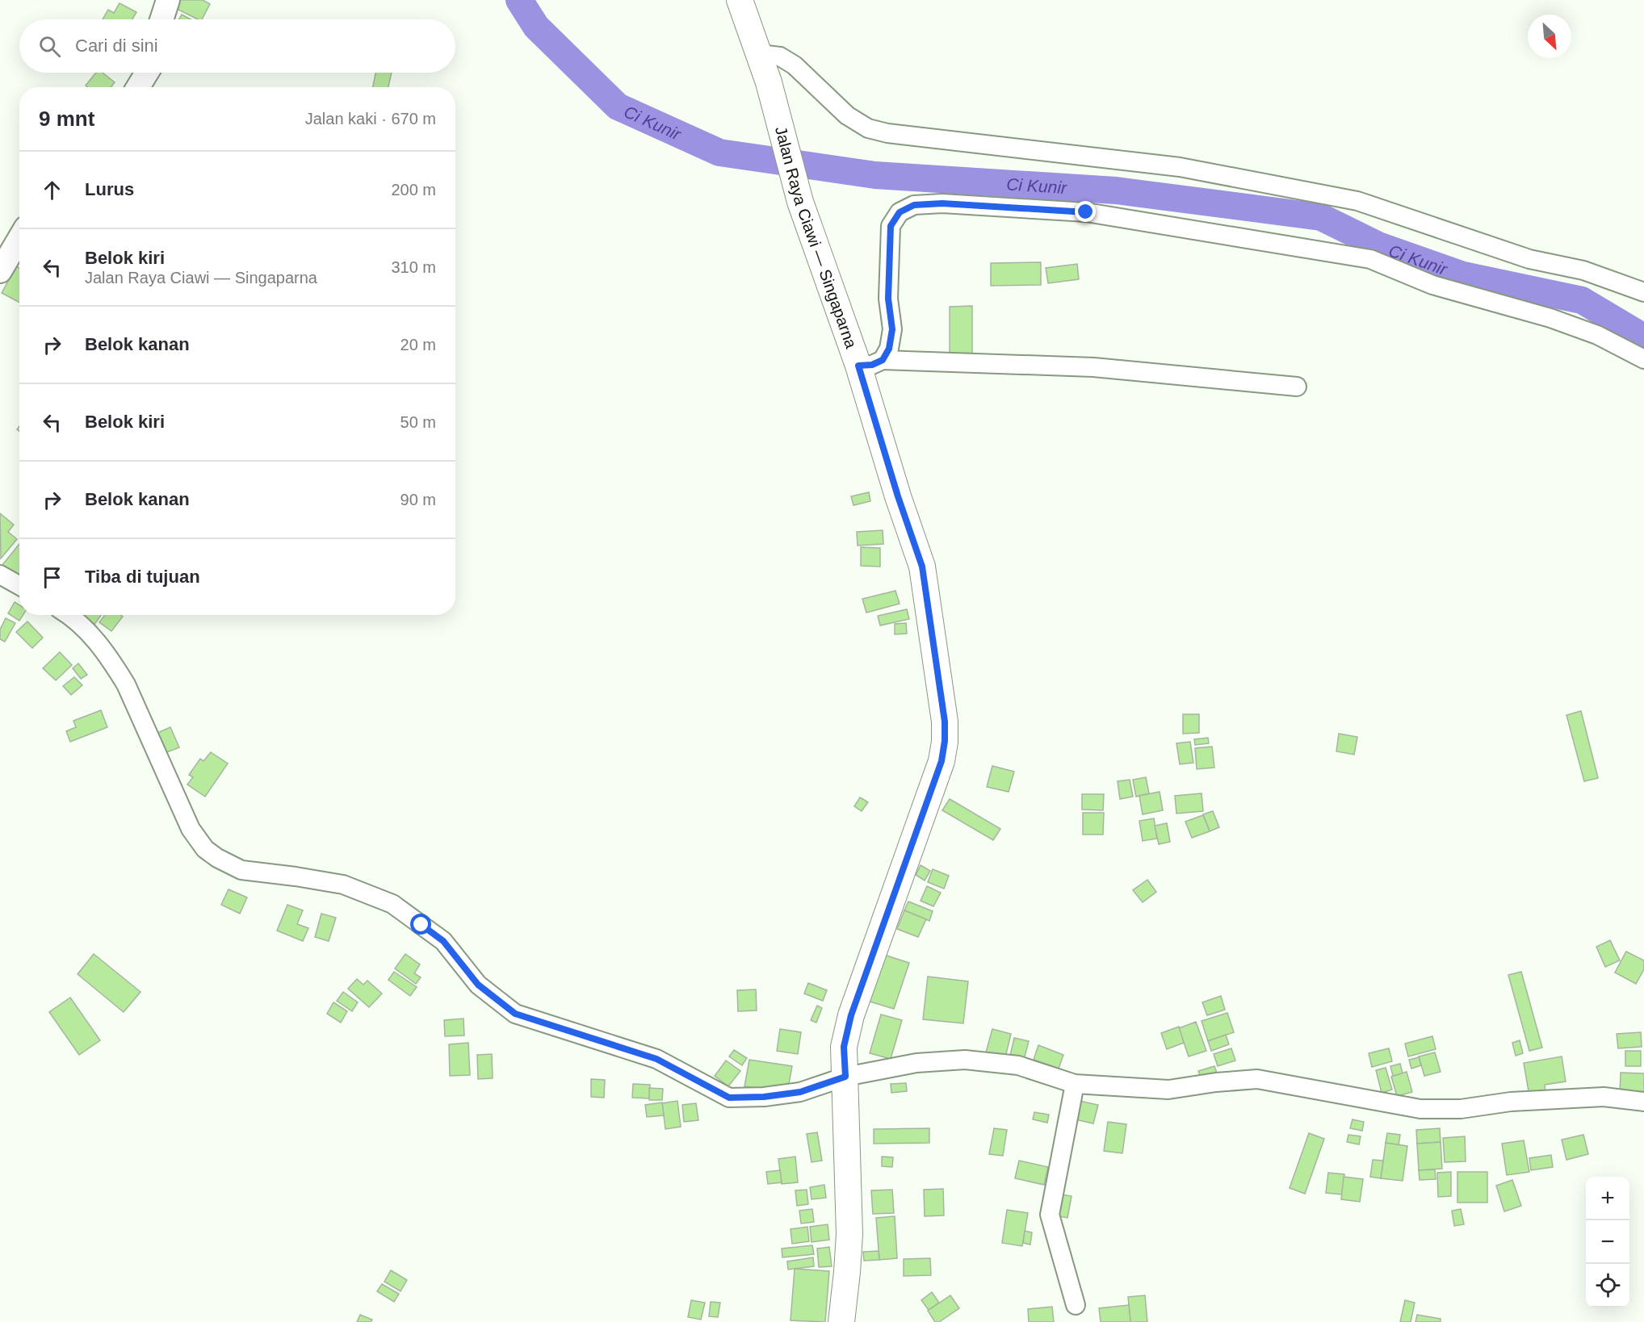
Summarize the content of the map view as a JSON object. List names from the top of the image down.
{
  "streets": {
    "main road": ["Jalan Raya Ciawi — Singaparna"]
  },
  "water": ["Ci Kunir"],
  "north": "bottom right",
  "page": {
    "search": "Cari di sini",
    "heading": ["9 mnt", "Jalan kaki · 670 m"],
    "list": [
      ["Lurus", "200 m"],
      ["Belok kiri", "Jalan Raya Ciawi — Singaparna", "310 m"],
      ["Belok kanan", "20 m"],
      ["Belok kiri", "50 m"],
      ["Belok kanan", "90 m"],
      "Tiba di tujuan"
    ],
    "map_buttons": ["+", "−"]
  }
}
